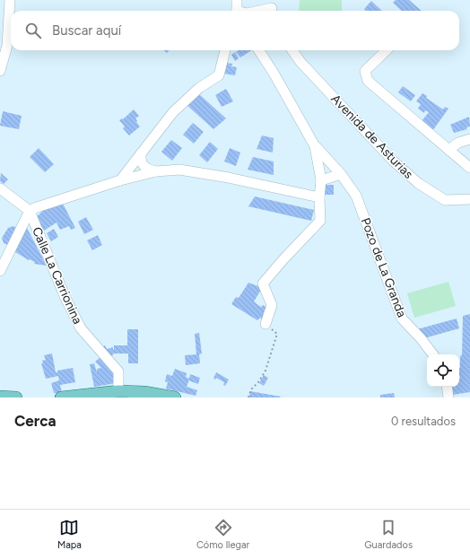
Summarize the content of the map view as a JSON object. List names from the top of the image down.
{
  "streets": {
    "street": ["Avenida de Asturias", "Pozo de La Granda", "Calle La Carrionina"]
  },
  "page": {
    "search": "Buscar aquí",
    "heading": ["Cerca", "0 resultados"],
    "nav": ["Mapa", "Cómo llegar", "Guardados"]
  }
}
